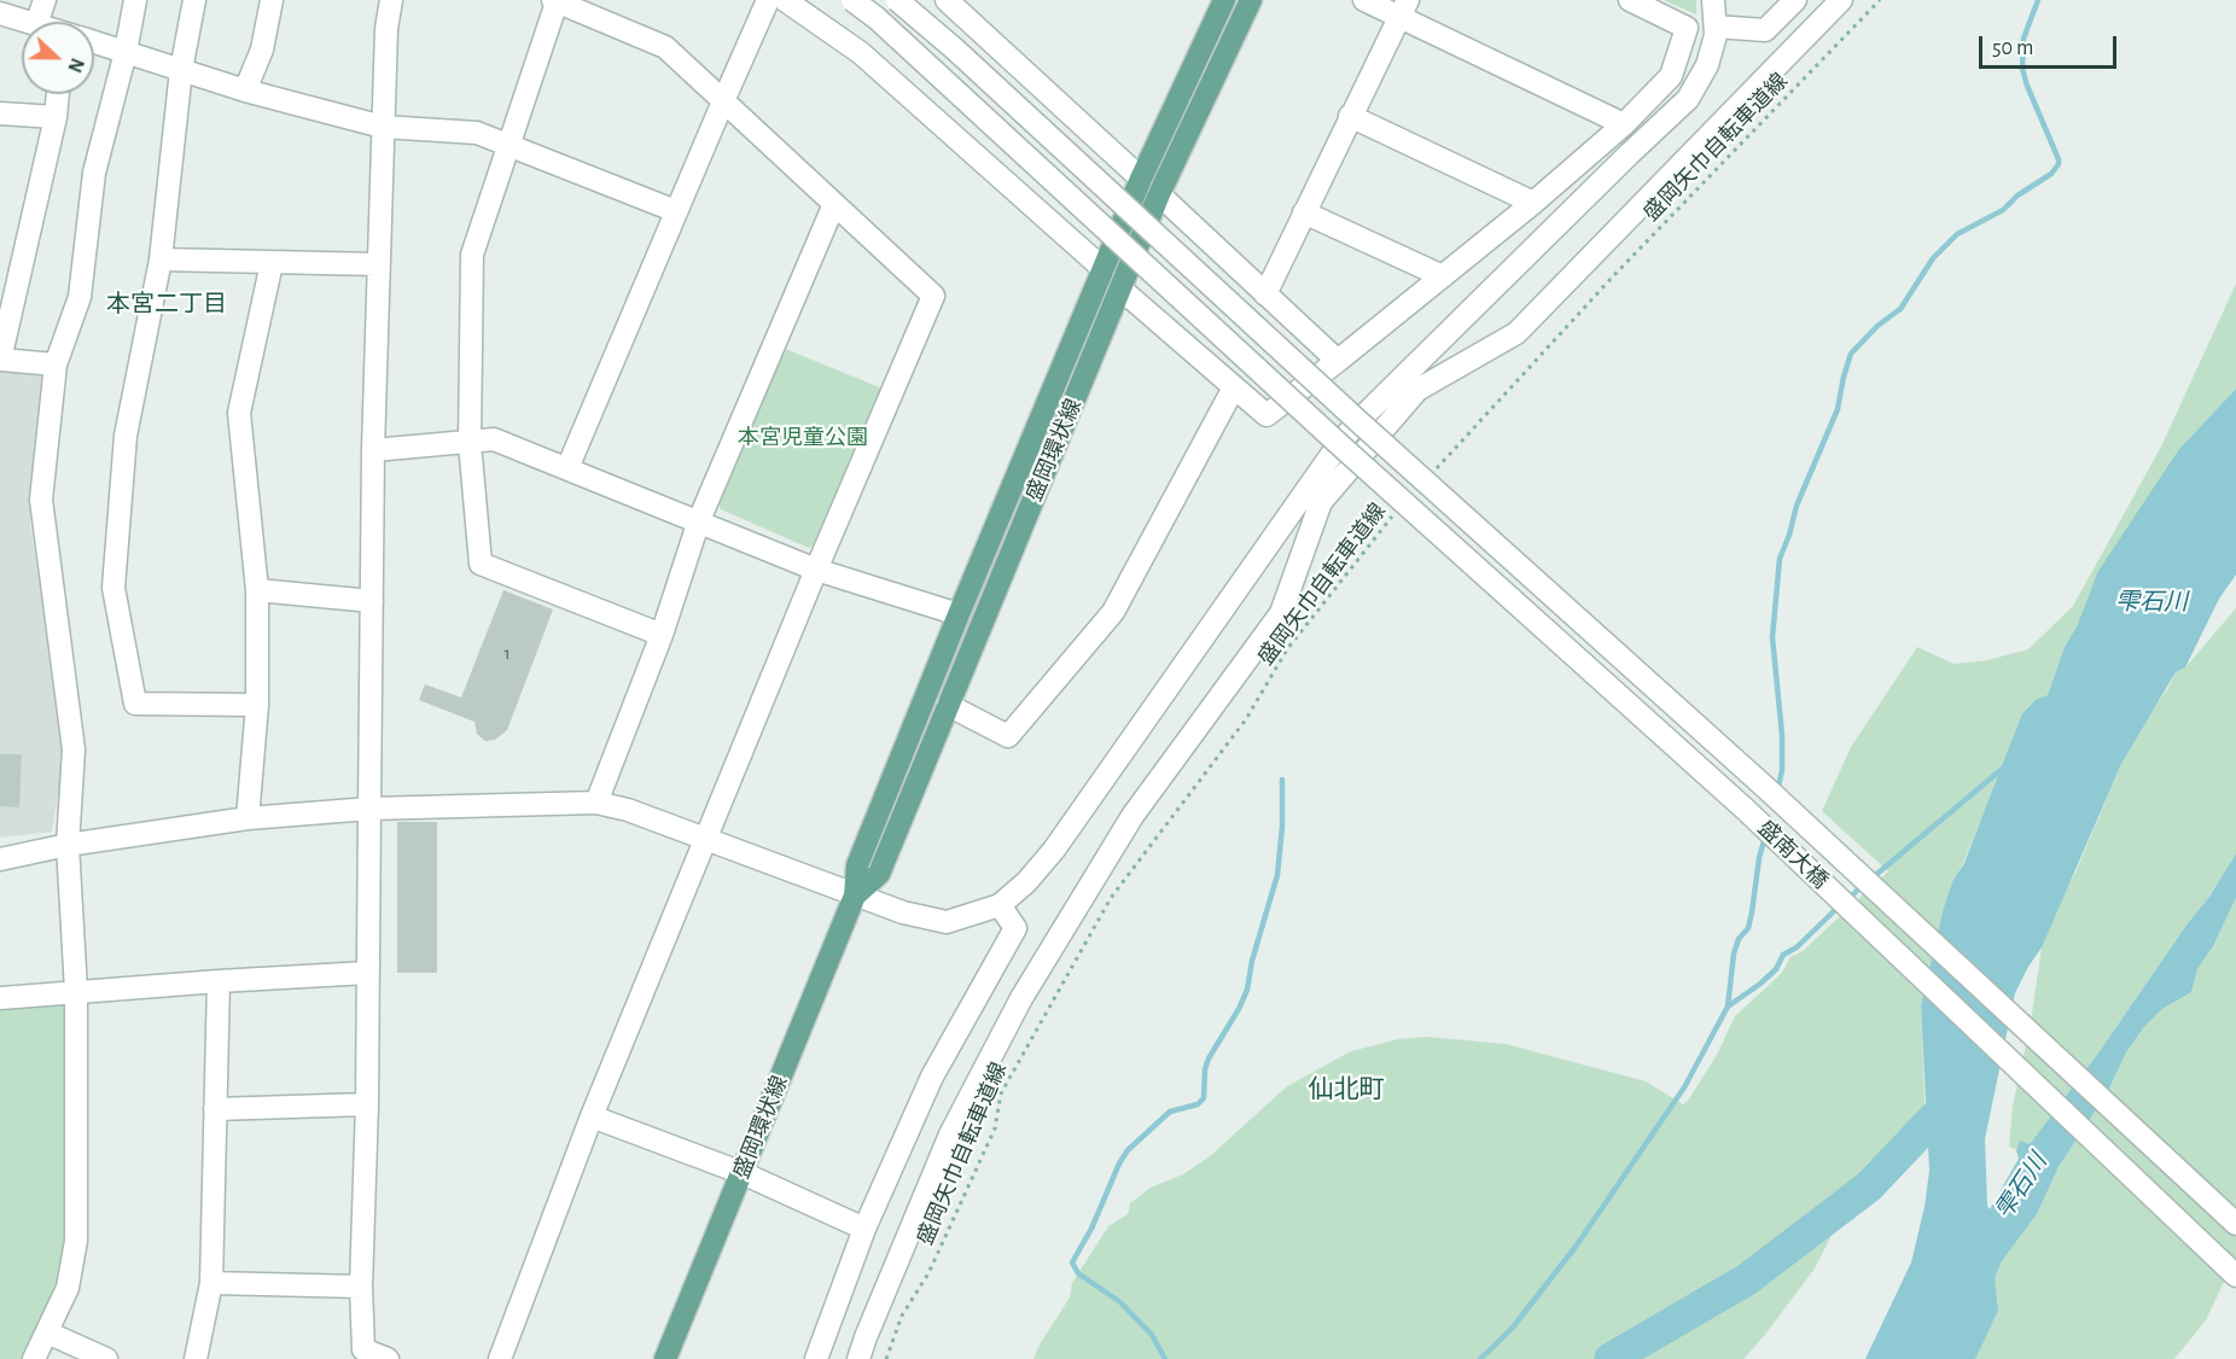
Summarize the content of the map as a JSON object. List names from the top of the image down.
{
  "streets": {
    "main road": ["盛岡環状線"],
    "street": ["盛南大橋"],
    "path": ["盛岡矢巾自転車道線"]
  },
  "districts": ["本宮二丁目", "仙北町"],
  "water": ["雫石川"],
  "parks": ["本宮児童公園"],
  "house_numbers": ["1"],
  "scale_bar": "50 m",
  "north": "right"
}
